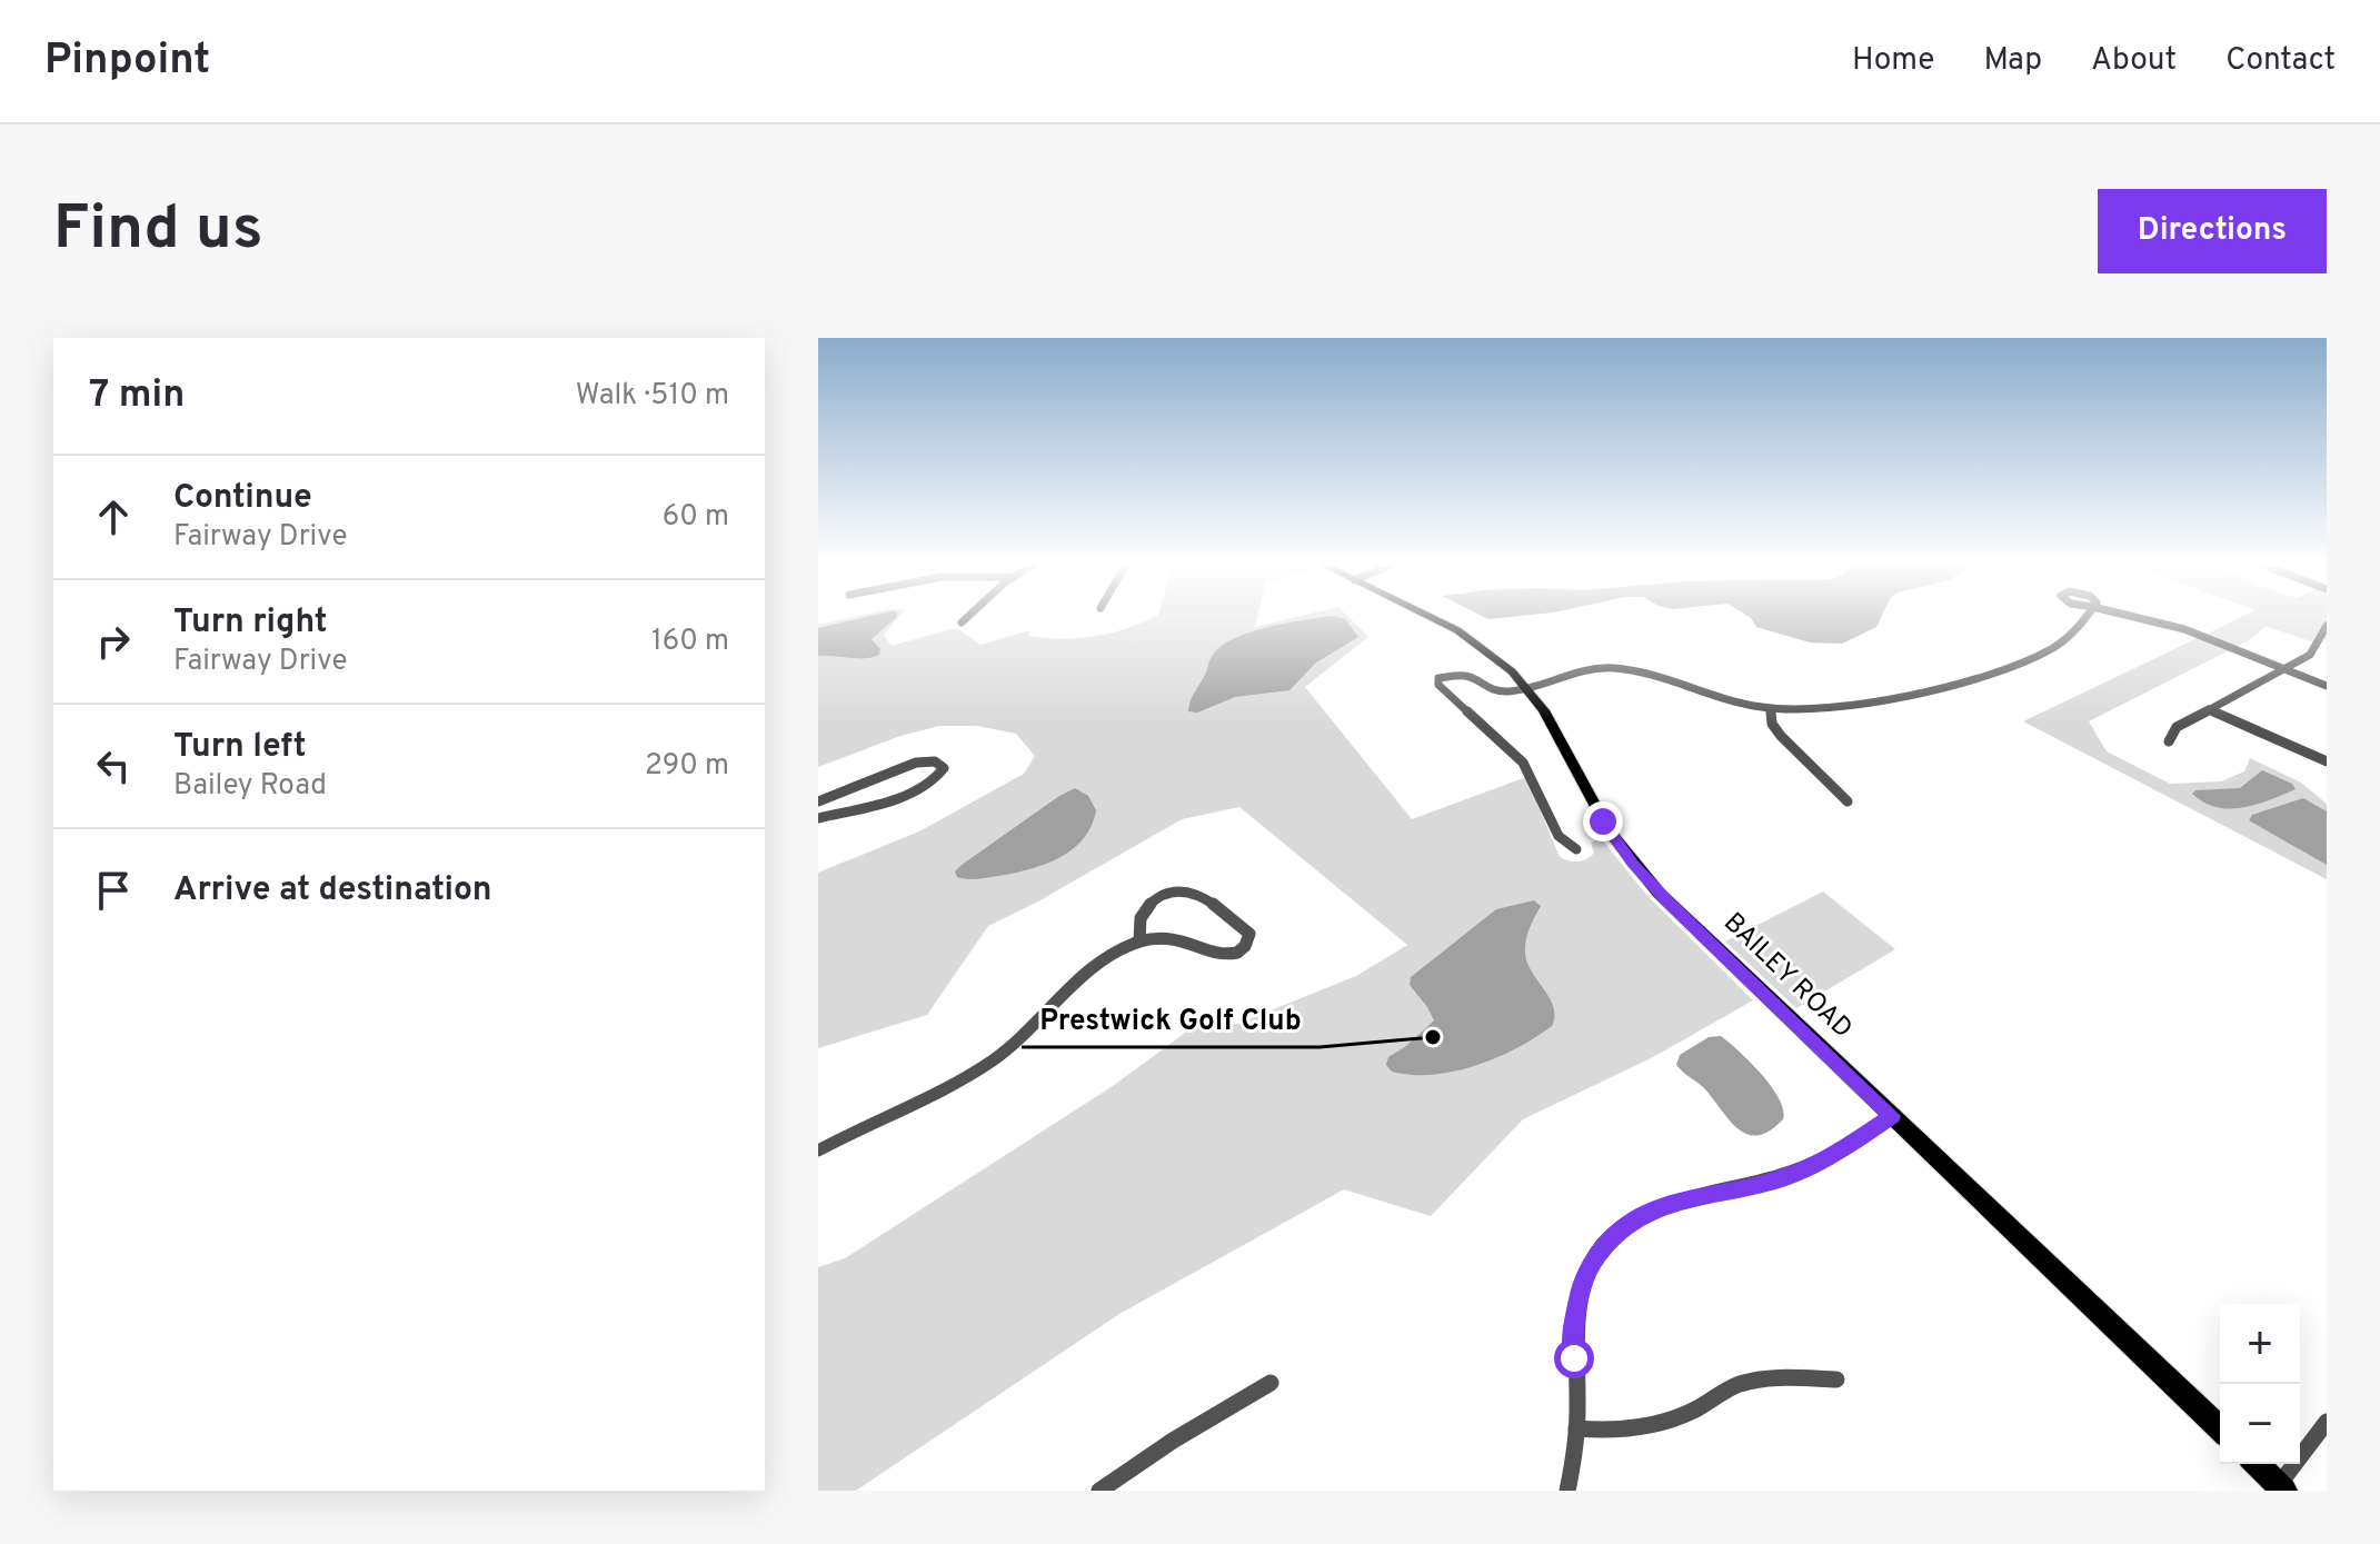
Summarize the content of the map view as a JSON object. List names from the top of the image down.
{
  "streets": {
    "main road": ["BAILEY ROAD"]
  },
  "places": ["Prestwick Golf Club"],
  "page": {
    "header": "Pinpoint",
    "nav": [
      "Home",
      "Map",
      "About",
      "Contact"
    ],
    "buttons": "Directions",
    "title": "Find us",
    "heading": ["7 min", "Walk · 510 m"],
    "list": [
      ["Continue", "Fairway Drive", "60 m"],
      ["Turn right", "Fairway Drive", "160 m"],
      ["Turn left", "Bailey Road", "290 m"],
      "Arrive at destination"
    ],
    "map_buttons": ["+", "−"]
  }
}
